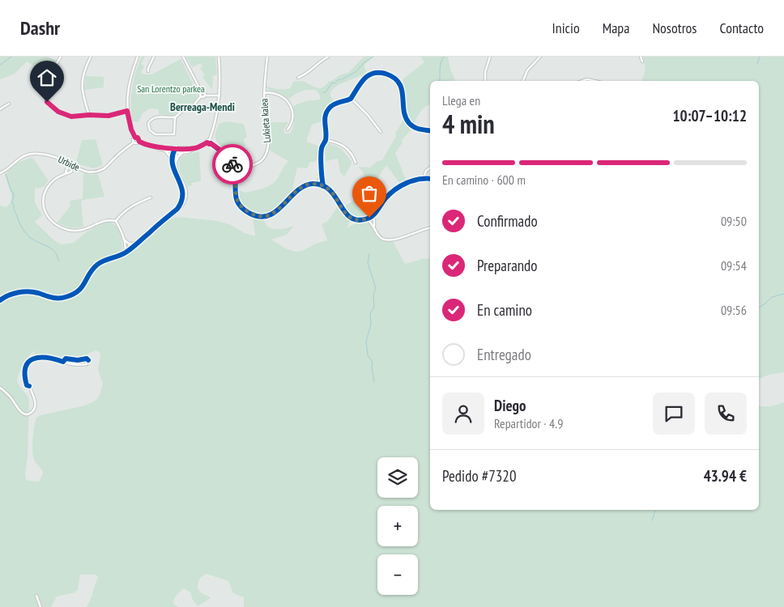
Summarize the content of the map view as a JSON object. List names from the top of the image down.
{
  "streets": {
    "street": ["Lukieta kalea", "Urbide"]
  },
  "districts": ["Berreaga-Mendi"],
  "parks": ["San Lorentzo parkea"],
  "page": {
    "header": "Dashr",
    "nav": [
      "Inicio",
      "Mapa",
      "Nosotros",
      "Contacto"
    ],
    "heading": ["4 min", "Llega en", "10:07–10:12"],
    "panel": [
      "Diego",
      "Repartidor · 4.9",
      "Pedido #7320",
      "43.94 €"
    ],
    "bar": "En camino · 600 m",
    "list": [
      ["Confirmado", "09:50"],
      ["Preparando", "09:54"],
      ["En camino", "09:56"],
      "Entregado"
    ],
    "map_buttons": ["+", "−"]
  }
}
